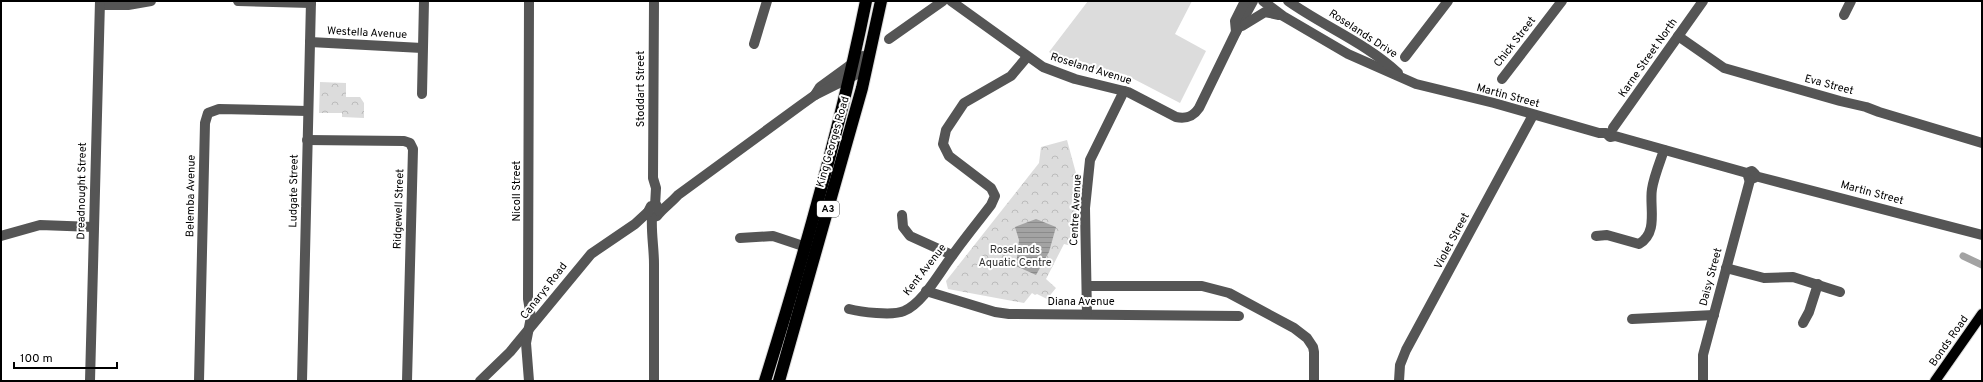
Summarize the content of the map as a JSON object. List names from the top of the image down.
{
  "streets": {
    "highway": ["King Georges Road", "A3"],
    "main road": ["Bonds Road"],
    "street": [
      "Westella Avenue",
      "Roselands Drive",
      "Chick Street",
      "Karne Street North",
      "Roseland Avenue",
      "Eva Street",
      "Stoddart Street",
      "Martin Street",
      "Dreadnought Street",
      "Ludgate Street",
      "Nicoll Street",
      "Belemba Avenue",
      "Ridgewell Street",
      "Centre Avenue",
      "Violet Street",
      "Kent Avenue",
      "Daisy Street",
      "Canarys Road",
      "Diana Avenue"
    ]
  },
  "crossings": [
    ["Westella Avenue", "Ludgate Street"],
    ["Roselands Drive", "Martin Street"],
    ["Karne Street North", "Eva Street"],
    ["Karne Street North", "Martin Street"],
    ["Roseland Avenue", "Centre Avenue"],
    ["Roseland Avenue", "Kent Avenue"],
    ["Stoddart Street", "Canarys Road"],
    ["Martin Street", "Violet Street"],
    ["Martin Street", "Daisy Street"],
    ["King Georges Road", "Canarys Road"],
    ["Ludgate Street", "Belemba Avenue"],
    ["Ludgate Street", "Ridgewell Street"],
    ["Nicoll Street", "Canarys Road"],
    ["Centre Avenue", "Diana Avenue"],
    ["Kent Avenue", "Diana Avenue"]
  ],
  "parks": ["Roselands Aquatic Centre"],
  "scale_bar": "100 m"
}
